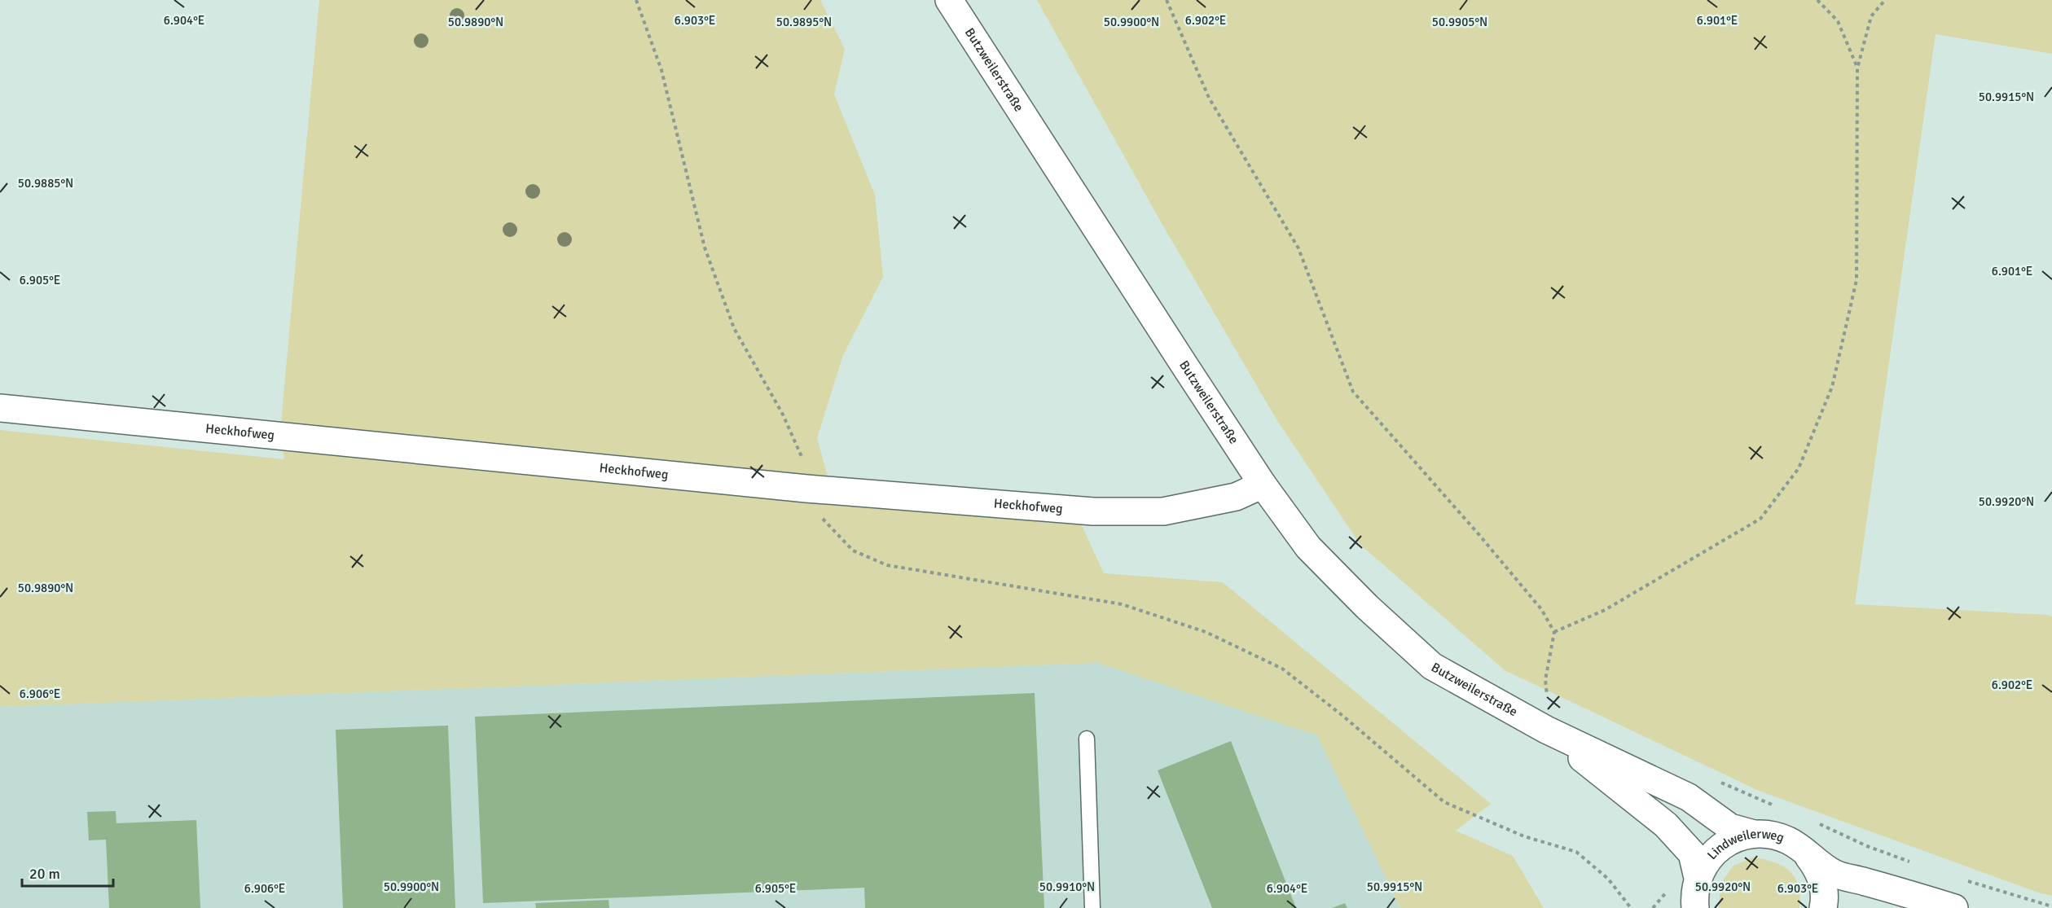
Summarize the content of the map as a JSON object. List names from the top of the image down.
{
  "streets": {
    "street": ["Butzweilerstraße", "Heckhofweg", "Lindweilerweg"]
  },
  "crossings": [
    ["Butzweilerstraße", "Heckhofweg"],
    ["Butzweilerstraße", "Lindweilerweg"]
  ],
  "scale_bar": "20 m",
  "coordinates": [
    "6.903°E",
    "6.904°E",
    "6.902°E",
    "6.901°E",
    "50.9895°N",
    "50.9900°N",
    "50.9905°N",
    "50.9890°N",
    "50.9915°N",
    "50.9885°N",
    "6.905°E",
    "50.9920°N",
    "6.906°E",
    "50.9910°N"
  ]
}
